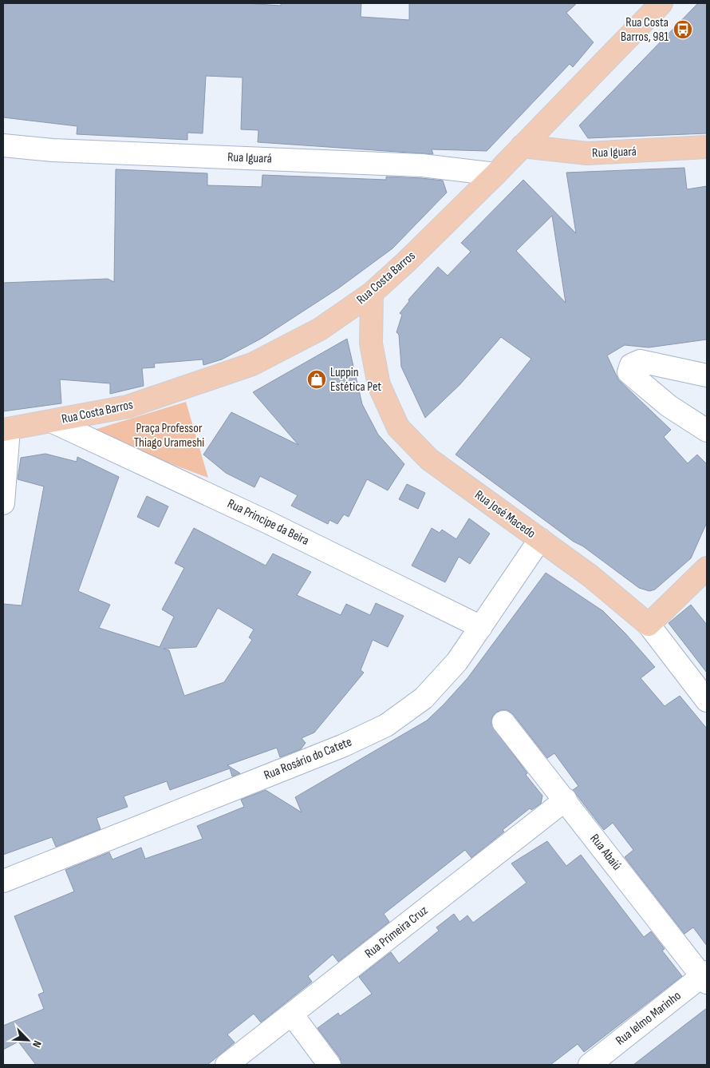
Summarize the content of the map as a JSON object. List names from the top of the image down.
{
  "streets": {
    "main road": ["Rua Iguará", "Rua Costa Barros", "Rua José Macedo"],
    "street": [
      "Rua Principe da Beira",
      "Rua Rosário do Catete",
      "Rua Abaiú",
      "Rua Primeira Cruz",
      "Rua Ielmo Marinho"
    ]
  },
  "crossings": [
    ["Rua Iguará", "Rua Costa Barros"],
    ["Rua Costa Barros", "Rua José Macedo"],
    ["Rua Costa Barros", "Rua Principe da Beira"],
    ["Rua José Macedo", "Rua Rosário do Catete"],
    ["Rua Principe da Beira", "Rua Rosário do Catete"],
    ["Rua Abaiú", "Rua Primeira Cruz"],
    ["Rua Abaiú", "Rua Ielmo Marinho"]
  ],
  "parks": ["Praça Professor Thiago Urameshi"],
  "places": {
    "bus stop": ["Rua Costa Barros, 981"],
    "shop": ["Luppin Estética Pet"]
  },
  "north": "bottom right"
}
